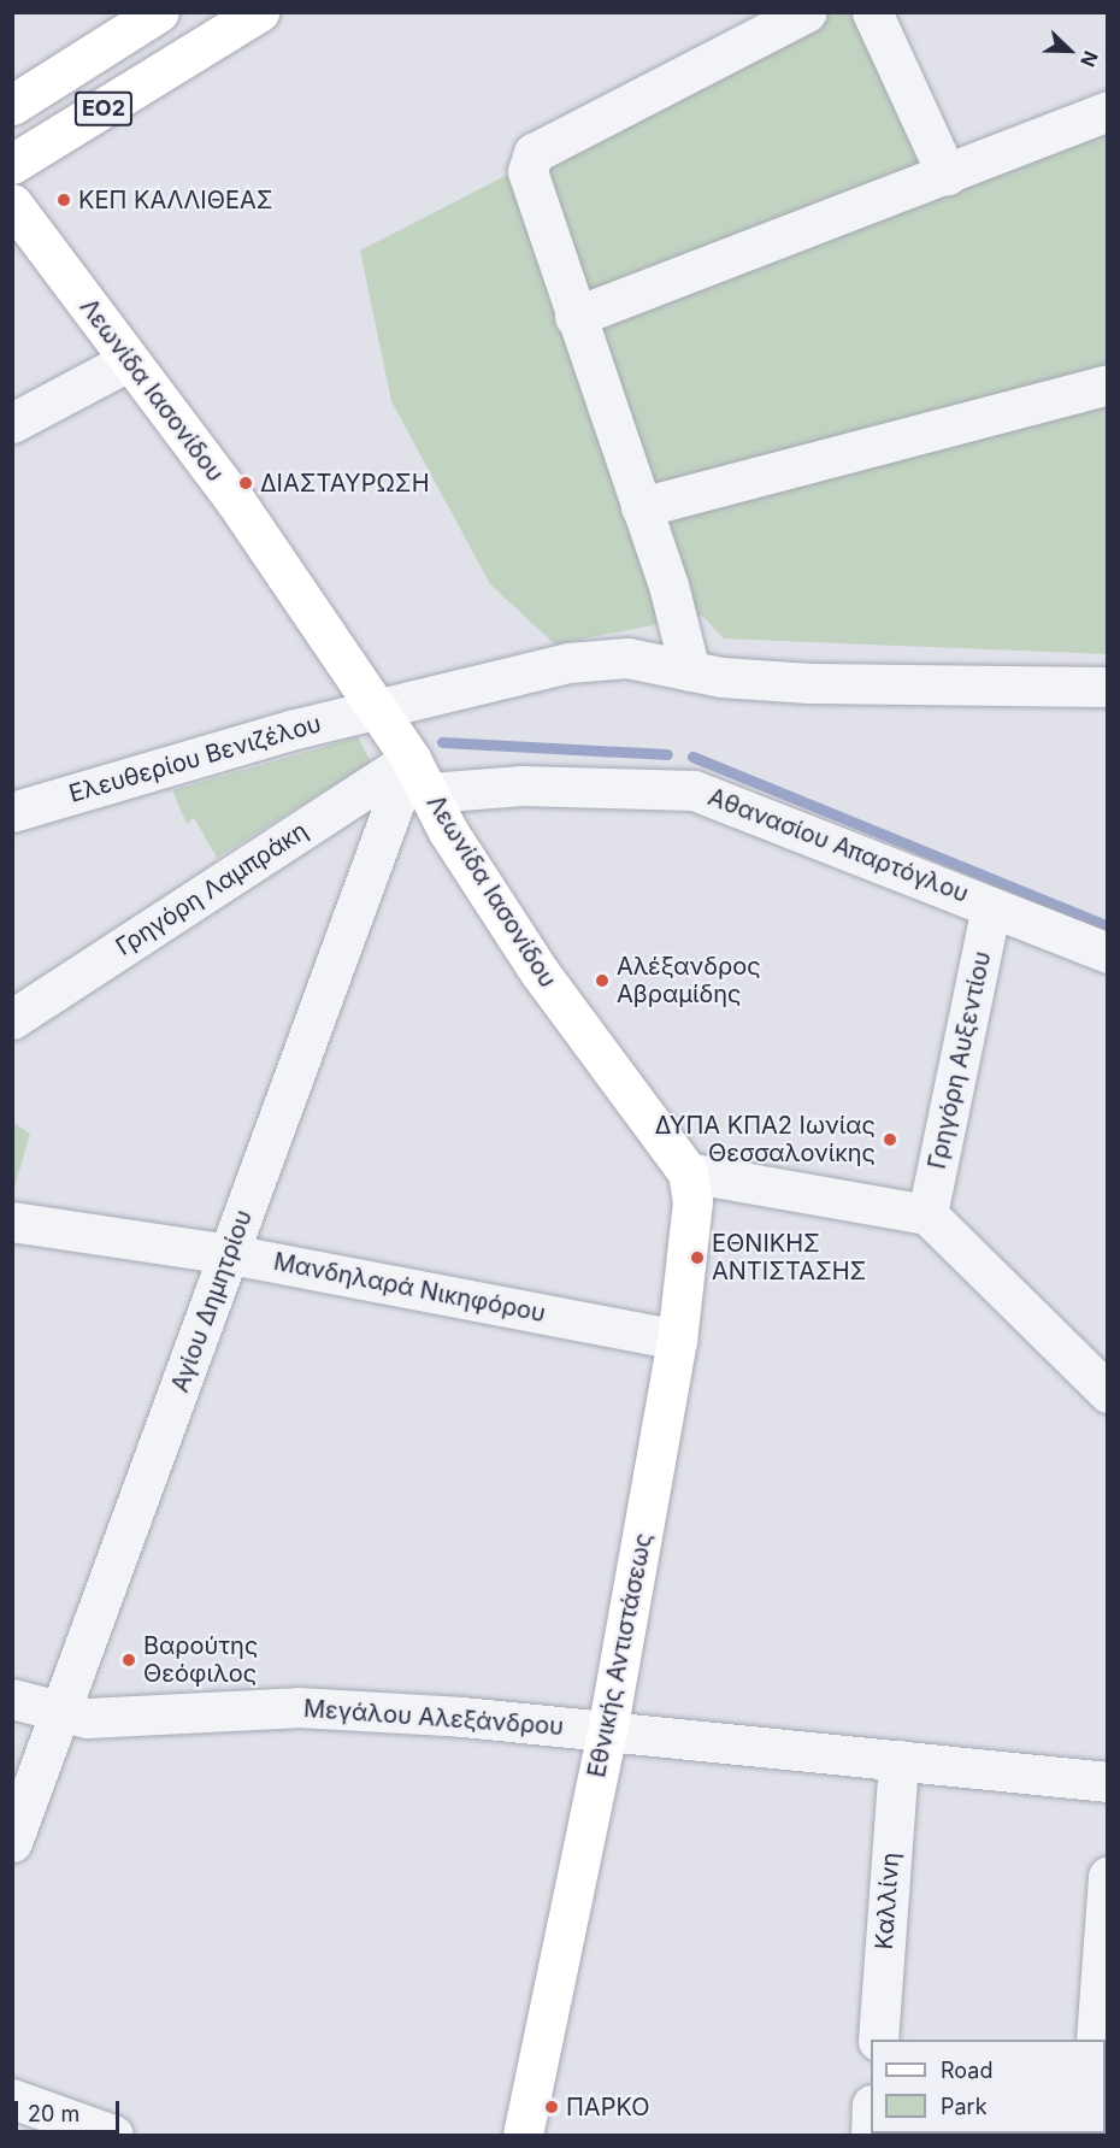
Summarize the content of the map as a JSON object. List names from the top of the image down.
{
  "streets": {
    "main road": ["ΕΟ2", "Λεωνίδα Ιασονίδου", "Εθνικής Αντιστάσεως"],
    "street": [
      "Ελευθερίου Βενιζέλου",
      "Αθανασίου Απαρτόγλου",
      "Γρηγόρη Λαμπράκη",
      "Γρηγόρη Αυξεντίου",
      "Μανδηλαρά Νικηφόρου",
      "Αγίου Δημητρίου",
      "Μεγάλου Αλεξάνδρου",
      "Καλλίνη"
    ]
  },
  "crossings": [
    ["Λεωνίδα Ιασονίδου", "Ελευθερίου Βενιζέλου"],
    ["Λεωνίδα Ιασονίδου", "Αθανασίου Απαρτόγλου"],
    ["Λεωνίδα Ιασονίδου", "Γρηγόρη Λαμπράκη"],
    ["Λεωνίδα Ιασονίδου", "Αγίου Δημητρίου"],
    ["Λεωνίδα Ιασονίδου", "Εθνικής Αντιστάσεως"],
    ["Αθανασίου Απαρτόγλου", "Γρηγόρη Λαμπράκη"],
    ["Αθανασίου Απαρτόγλου", "Γρηγόρη Αυξεντίου"],
    ["Αθανασίου Απαρτόγλου", "Αγίου Δημητρίου"],
    ["Γρηγόρη Λαμπράκη", "Αγίου Δημητρίου"],
    ["Μανδηλαρά Νικηφόρου", "Αγίου Δημητρίου"],
    ["Μανδηλαρά Νικηφόρου", "Εθνικής Αντιστάσεως"],
    ["Αγίου Δημητρίου", "Μεγάλου Αλεξάνδρου"],
    ["Εθνικής Αντιστάσεως", "Μεγάλου Αλεξάνδρου"],
    ["Μεγάλου Αλεξάνδρου", "Καλλίνη"]
  ],
  "places": [
    "ΚΕΠ ΚΑΛΛΙΘΕΑΣ",
    "ΔΙΑΣΤΑΥΡΩΣΗ",
    "Αλέξανδρος Αβραμίδης",
    "ΔΥΠΑ ΚΠΑ2 Ιωνίας Θεσσαλονίκης",
    "ΕΘΝΙΚΗΣ ΑΝΤΙΣΤΑΣΗΣ",
    "Βαρούτης Θεόφιλος",
    "ΠΑΡΚΟ"
  ],
  "legend": ["Road", "Park"],
  "scale_bar": "20 m",
  "north": "bottom right"
}
